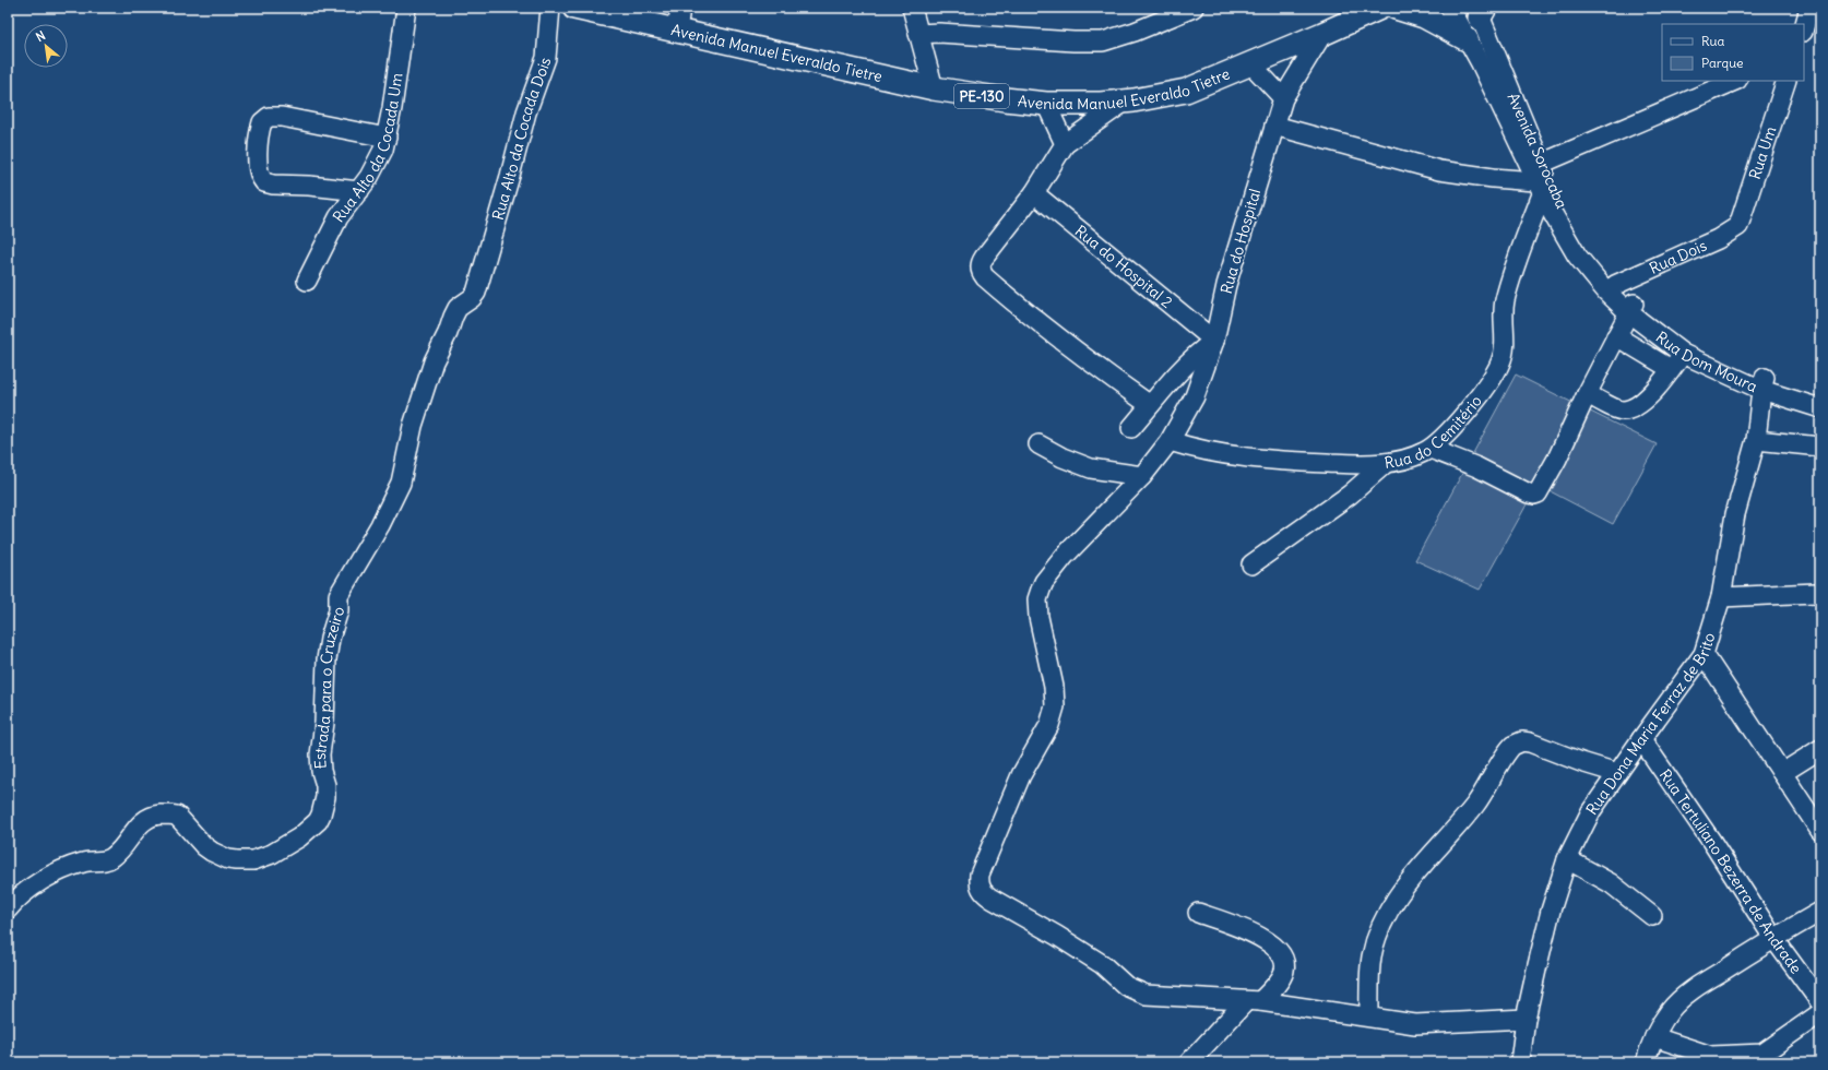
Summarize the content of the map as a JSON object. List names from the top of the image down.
{
  "streets": {
    "main road": ["Avenida Manuel Everaldo Tietre", "PE-130"],
    "street": [
      "Rua Alto da Cocada Dois",
      "Rua Alto da Cocada Um",
      "Avenida Sorocaba",
      "Rua Um",
      "Rua do Hospital",
      "Rua Dois",
      "Rua do Hospital 2",
      "Rua Dom Moura",
      "Rua do Cemitério",
      "Estrada para o Cruzeiro",
      "Rua Dona Maria Ferraz de Brito",
      "Rua Tertuliano Bezerra de Andrade"
    ]
  },
  "crossings": [
    ["Avenida Manuel Everaldo Tietre", "Rua do Hospital"],
    ["Rua Alto da Cocada Dois", "Estrada para o Cruzeiro"],
    ["Avenida Sorocaba", "Rua do Hospital"],
    ["Avenida Sorocaba", "Rua Dois"],
    ["Avenida Sorocaba", "Rua Dom Moura"],
    ["Avenida Sorocaba", "Rua do Cemitério"],
    ["Rua Um", "Rua Dois"],
    ["Rua do Hospital", "Rua do Hospital 2"],
    ["Rua do Hospital", "Rua do Cemitério"],
    ["Rua Dois", "Rua Dom Moura"],
    ["Rua Dom Moura", "Rua Dona Maria Ferraz de Brito"],
    ["Rua Dona Maria Ferraz de Brito", "Rua Tertuliano Bezerra de Andrade"]
  ],
  "legend": ["Rua", "Parque"],
  "north": "top left"
}
